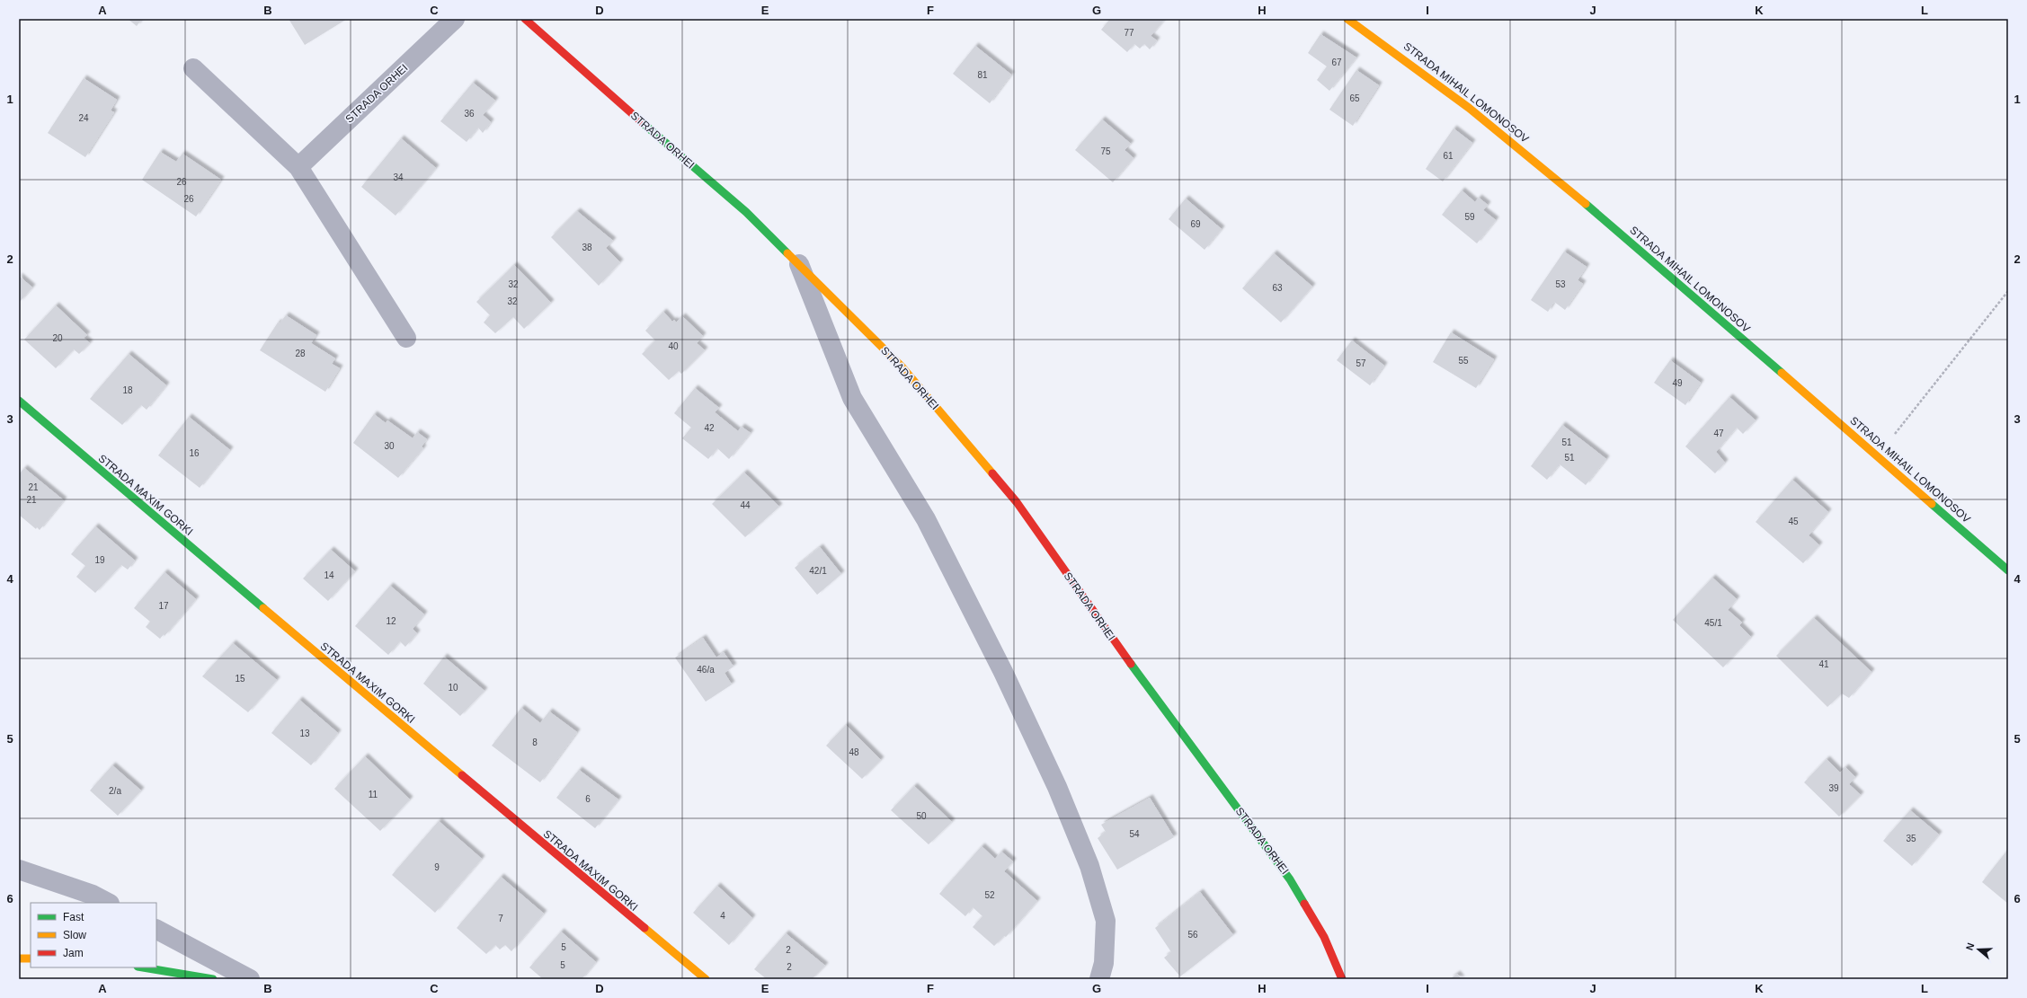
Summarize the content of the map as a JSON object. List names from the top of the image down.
{
  "streets": {
    "main road": ["STRADA MIHAIL LOMONOSOV", "STRADA ORHEI", "STRADA MAXIM GORKI"]
  },
  "house_numbers": [
    "77",
    "67",
    "81",
    "65",
    "36",
    "24",
    "75",
    "61",
    "34",
    "26",
    "26",
    "59",
    "69",
    "38",
    "32",
    "53",
    "63",
    "32",
    "20",
    "40",
    "28",
    "55",
    "57",
    "49",
    "18",
    "42",
    "47",
    "51",
    "30",
    "16",
    "51",
    "21",
    "21",
    "44",
    "45",
    "19",
    "42/1",
    "14",
    "17",
    "12",
    "45/1",
    "41",
    "46/a",
    "15",
    "10",
    "13",
    "8",
    "48",
    "39",
    "2/a",
    "11",
    "6",
    "50",
    "54",
    "35",
    "9",
    "52",
    "4",
    "7",
    "56",
    "5",
    "2",
    "5",
    "2"
  ],
  "legend": ["Fast", "Slow", "Jam"],
  "north": "left",
  "grid": {
    "columns": [
      "A",
      "B",
      "C",
      "D",
      "E",
      "F",
      "G",
      "H",
      "I",
      "J",
      "K",
      "L"
    ],
    "rows": [
      "1",
      "2",
      "3",
      "4",
      "5",
      "6"
    ]
  }
}
